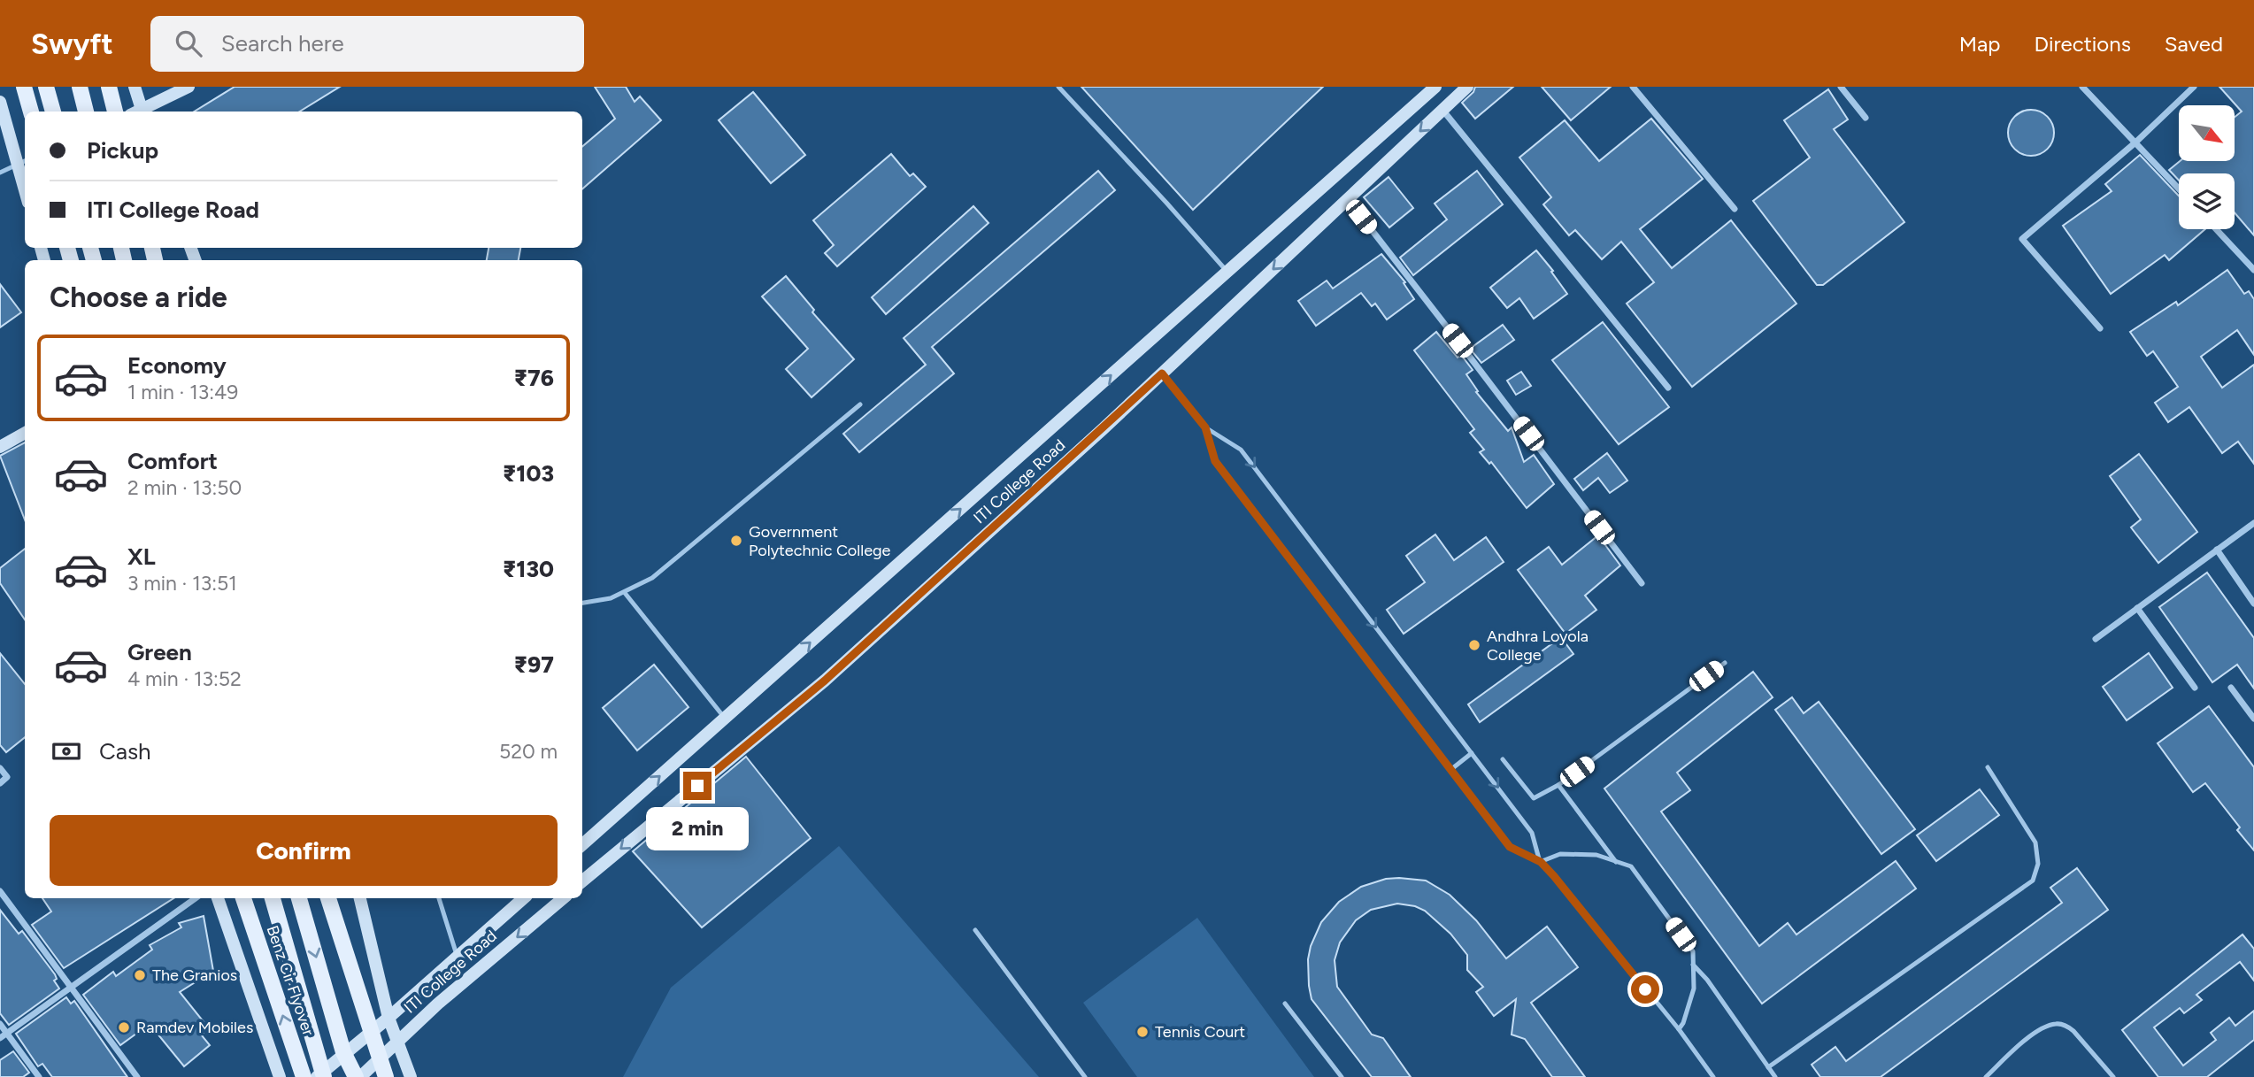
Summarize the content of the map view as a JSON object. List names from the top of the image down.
{
  "streets": {
    "main road": ["Benz Cir Flyover"],
    "street": ["ITI College Road"]
  },
  "places": [
    "Government Polytechnic College",
    "Andhra Loyola College",
    "The Granios",
    "Ramdev Mobiles",
    "Tennis Court"
  ],
  "north": "bottom right",
  "page": {
    "header": "Swyft",
    "search": "Search here",
    "nav": ["Map", "Directions", "Saved"],
    "banner": ["Pickup", "ITI College Road"],
    "heading": "Choose a ride",
    "list": [
      {
        "name": "Economy",
        "note": "1 min · 13:49",
        "value": "₹76"
      },
      {
        "name": "Comfort",
        "note": "2 min · 13:50",
        "value": "₹103"
      },
      {
        "name": "XL",
        "note": "3 min · 13:51",
        "value": "₹130"
      },
      {
        "name": "Green",
        "note": "4 min · 13:52",
        "value": "₹97"
      }
    ],
    "pay": ["Cash", "520 m"],
    "buttons": "Confirm",
    "bubble": "2 min"
  }
}
